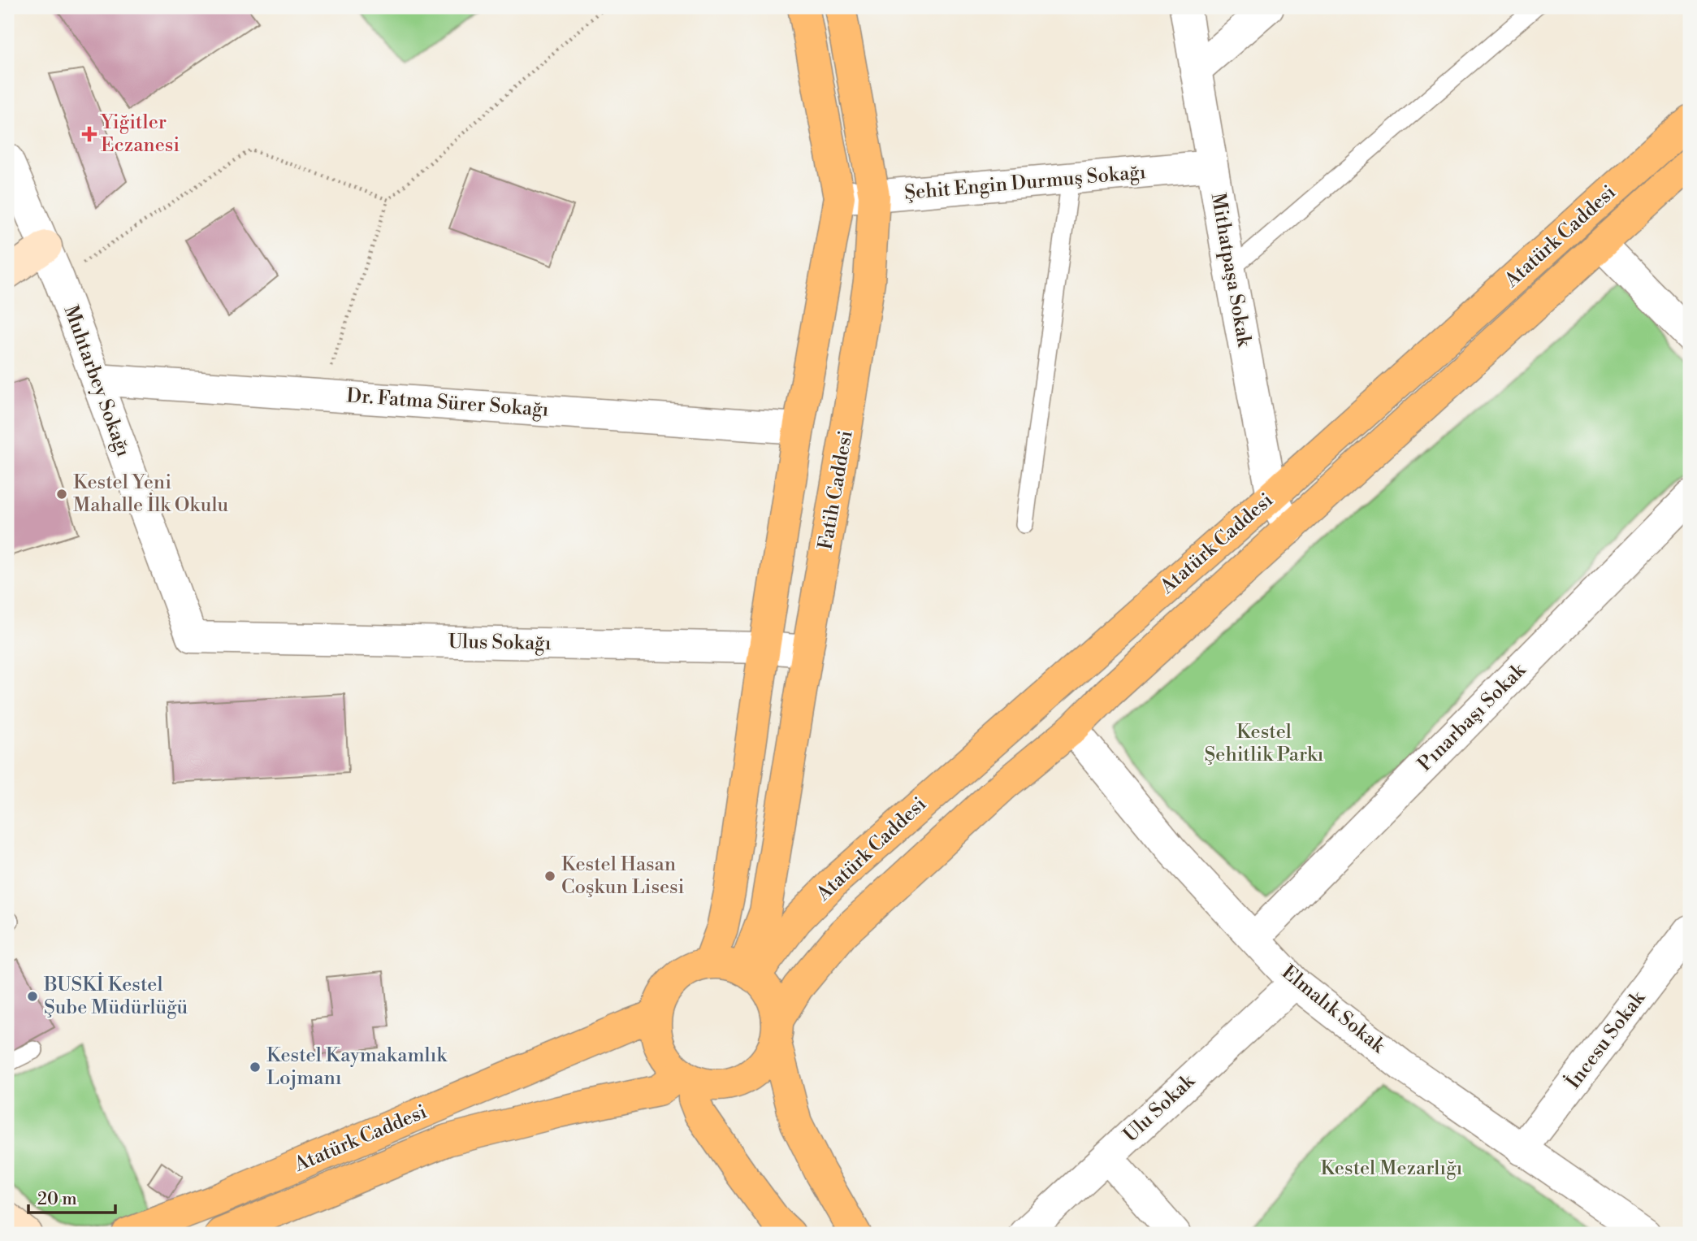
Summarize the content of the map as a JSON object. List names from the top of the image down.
{
  "streets": {
    "main road": ["Atatürk Caddesi", "Fatih Caddesi"],
    "street": [
      "Şehit Engin Durmuş Sokağı",
      "Mithatpaşa Sokak",
      "Muhtarbey Sokağı",
      "Dr. Fatma Sürer Sokağı",
      "Ulus Sokağı",
      "Pınarbaşı Sokak",
      "Elmalık Sokak",
      "İncesu Sokak",
      "Ulu Sokak"
    ]
  },
  "crossings": [
    ["Şehit Engin Durmuş Sokağı", "Mithatpaşa Sokak"],
    ["Şehit Engin Durmuş Sokağı", "Fatih Caddesi"],
    ["Atatürk Caddesi", "Mithatpaşa Sokak"],
    ["Atatürk Caddesi", "Fatih Caddesi"],
    ["Atatürk Caddesi", "Elmalık Sokak"],
    ["Muhtarbey Sokağı", "Dr. Fatma Sürer Sokağı"],
    ["Muhtarbey Sokağı", "Ulus Sokağı"],
    ["Fatih Caddesi", "Ulus Sokağı"],
    ["Pınarbaşı Sokak", "Elmalık Sokak"],
    ["Elmalık Sokak", "İncesu Sokak"],
    ["Elmalık Sokak", "Ulu Sokak"]
  ],
  "parks": ["Kestel Şehitlik Parkı", "Kestel Mezarlığı"],
  "places": {
    "health": ["Yiğitler Eczanesi"],
    "other": [
      "Kestel Yeni Mahalle İlk Okulu",
      "Kestel Hasan Coşkun Lisesi",
      "BUSKİ Kestel Şube Müdürlüğü",
      "Kestel Kaymakamlık Lojmanı"
    ]
  },
  "scale_bar": "20 m"
}
